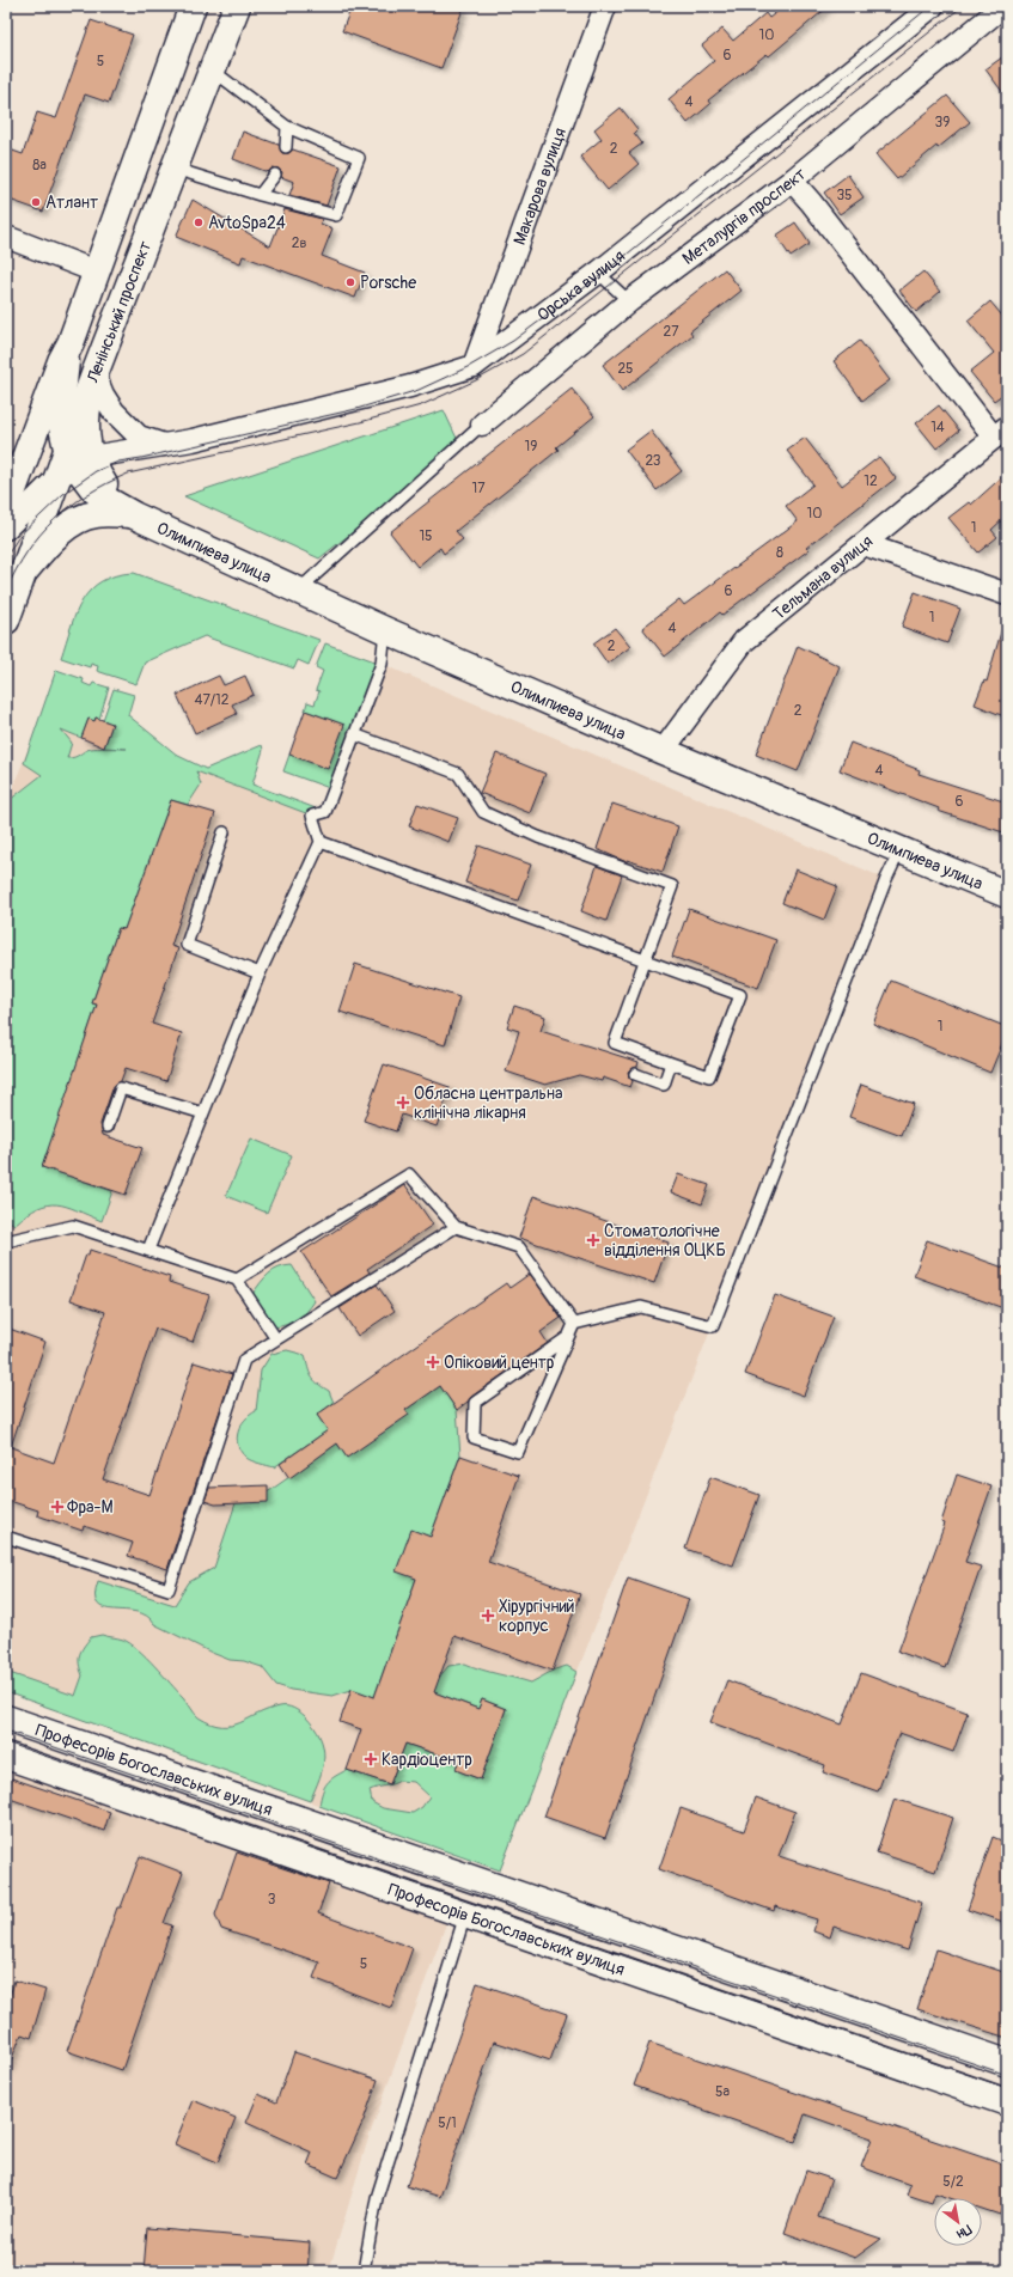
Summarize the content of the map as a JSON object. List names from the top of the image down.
{
  "streets": {
    "main road": ["Ленінський проспект", "Олимпиева улица", "Професорів Богославських вулиця"],
    "street": [
      "Макарова вулиця",
      "Металургів проспект",
      "Орська вулиця",
      "Тельмана вулиця"
    ]
  },
  "crossings": [
    ["Макарова вулиця", "Орська вулиця"],
    ["Орська вулиця", "Ленінський проспект"],
    ["Олимпиева улица", "Тельмана вулиця"]
  ],
  "places": {
    "other": ["Атлант", "AvtoSpa24", "Porsche"],
    "health": [
      "Обласна центральна клінічна лікарня",
      "Стоматологічне відділення ОЦКБ",
      "Опіковий центр",
      "Фра-М",
      "Хірургічний корпус",
      "Кардіоцентр"
    ]
  },
  "house_numbers": [
    "10",
    "6",
    "5",
    "4",
    "39",
    "2",
    "8а",
    "35",
    "2в",
    "27",
    "25",
    "14",
    "19",
    "23",
    "12",
    "17",
    "10",
    "1",
    "15",
    "8",
    "6",
    "1",
    "4",
    "2",
    "47/12",
    "2",
    "4",
    "6",
    "1",
    "3",
    "5",
    "5а",
    "5/1",
    "5/2"
  ],
  "north": "bottom right"
}
